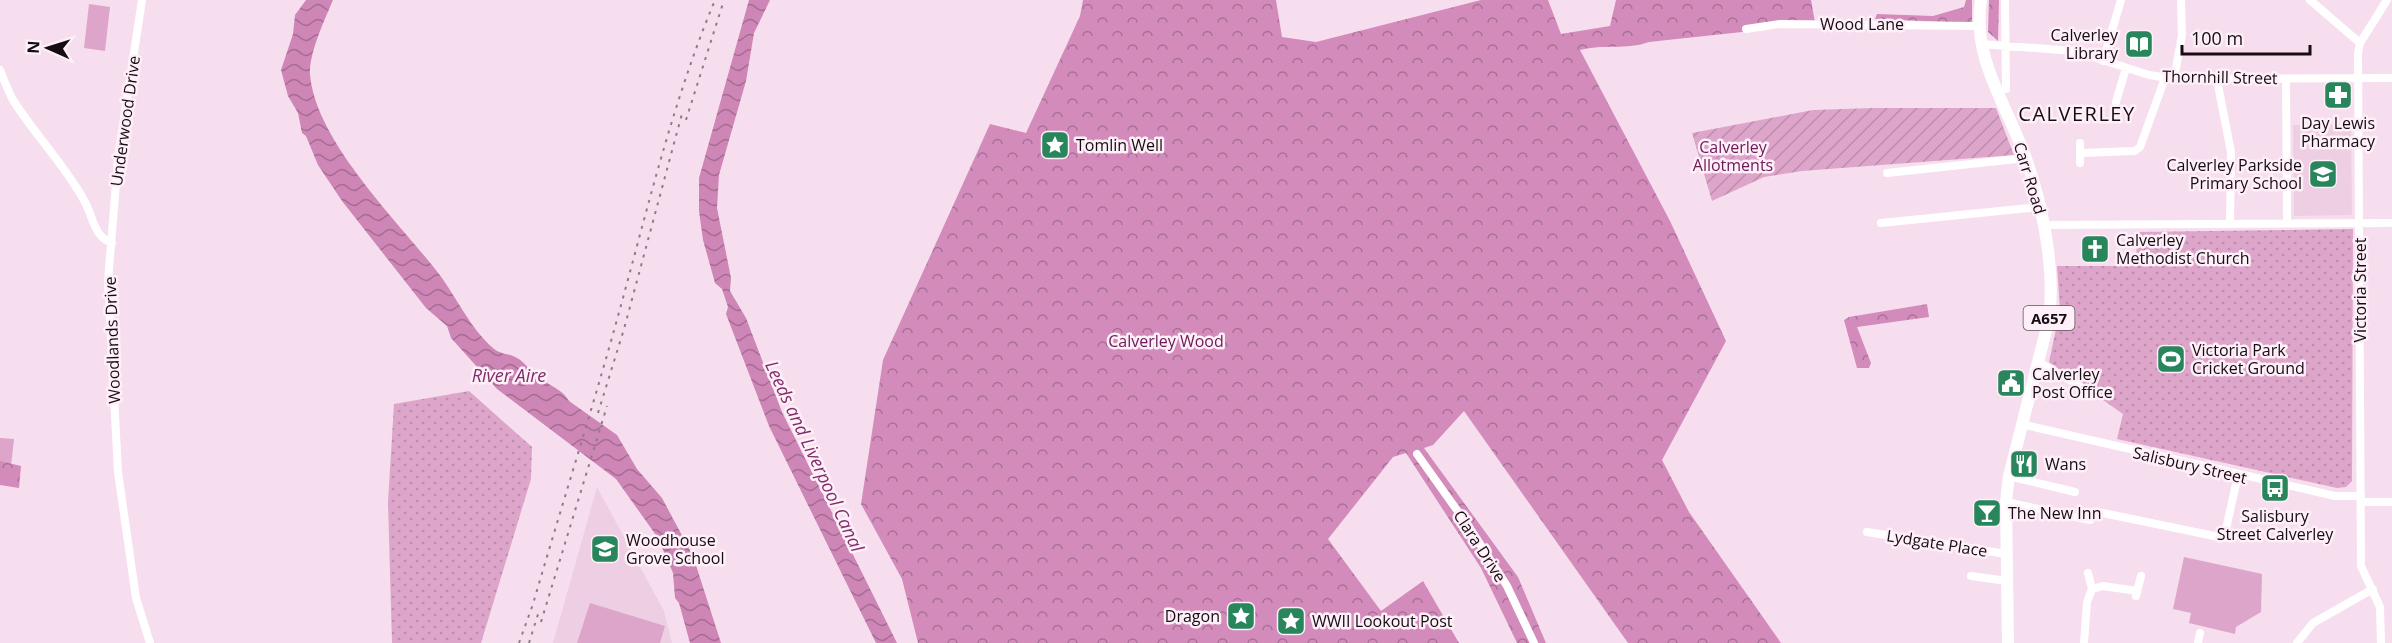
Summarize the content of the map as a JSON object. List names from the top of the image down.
{
  "streets": {
    "main road": ["Carr Road", "A657"],
    "street": [
      "Wood Lane",
      "Thornhill Street",
      "Underwood Drive",
      "Victoria Street",
      "Woodlands Drive",
      "Salisbury Street",
      "Lydgate Place",
      "Clara Drive"
    ]
  },
  "crossings": [
    ["Wood Lane", "Carr Road"],
    ["Thornhill Street", "Carr Road"],
    ["Thornhill Street", "Victoria Street"],
    ["Underwood Drive", "Woodlands Drive"],
    ["Carr Road", "Salisbury Street"],
    ["Carr Road", "Lydgate Place"],
    ["Victoria Street", "Salisbury Street"]
  ],
  "districts": ["CALVERLEY"],
  "water": ["River Aire", "Leeds and Liverpool Canal"],
  "parks": ["Calverley Allotments", "Calverley Wood"],
  "places": {
    "library": ["Calverley Library"],
    "pharmacy": ["Day Lewis Pharmacy"],
    "place": ["Tomlin Well", "Dragon", "WWII Lookout Post"],
    "school or university": ["Calverley Parkside Primary School", "Woodhouse Grove School"],
    "church": ["Calverley Methodist Church"],
    "sports": ["Victoria Park Cricket Ground"],
    "public building": ["Calverley Post Office"],
    "restaurant": ["Wans"],
    "bus stop": ["Salisbury Street Calverley"],
    "bar": ["The New Inn"]
  },
  "scale_bar": "100 m",
  "north": "left"
}
